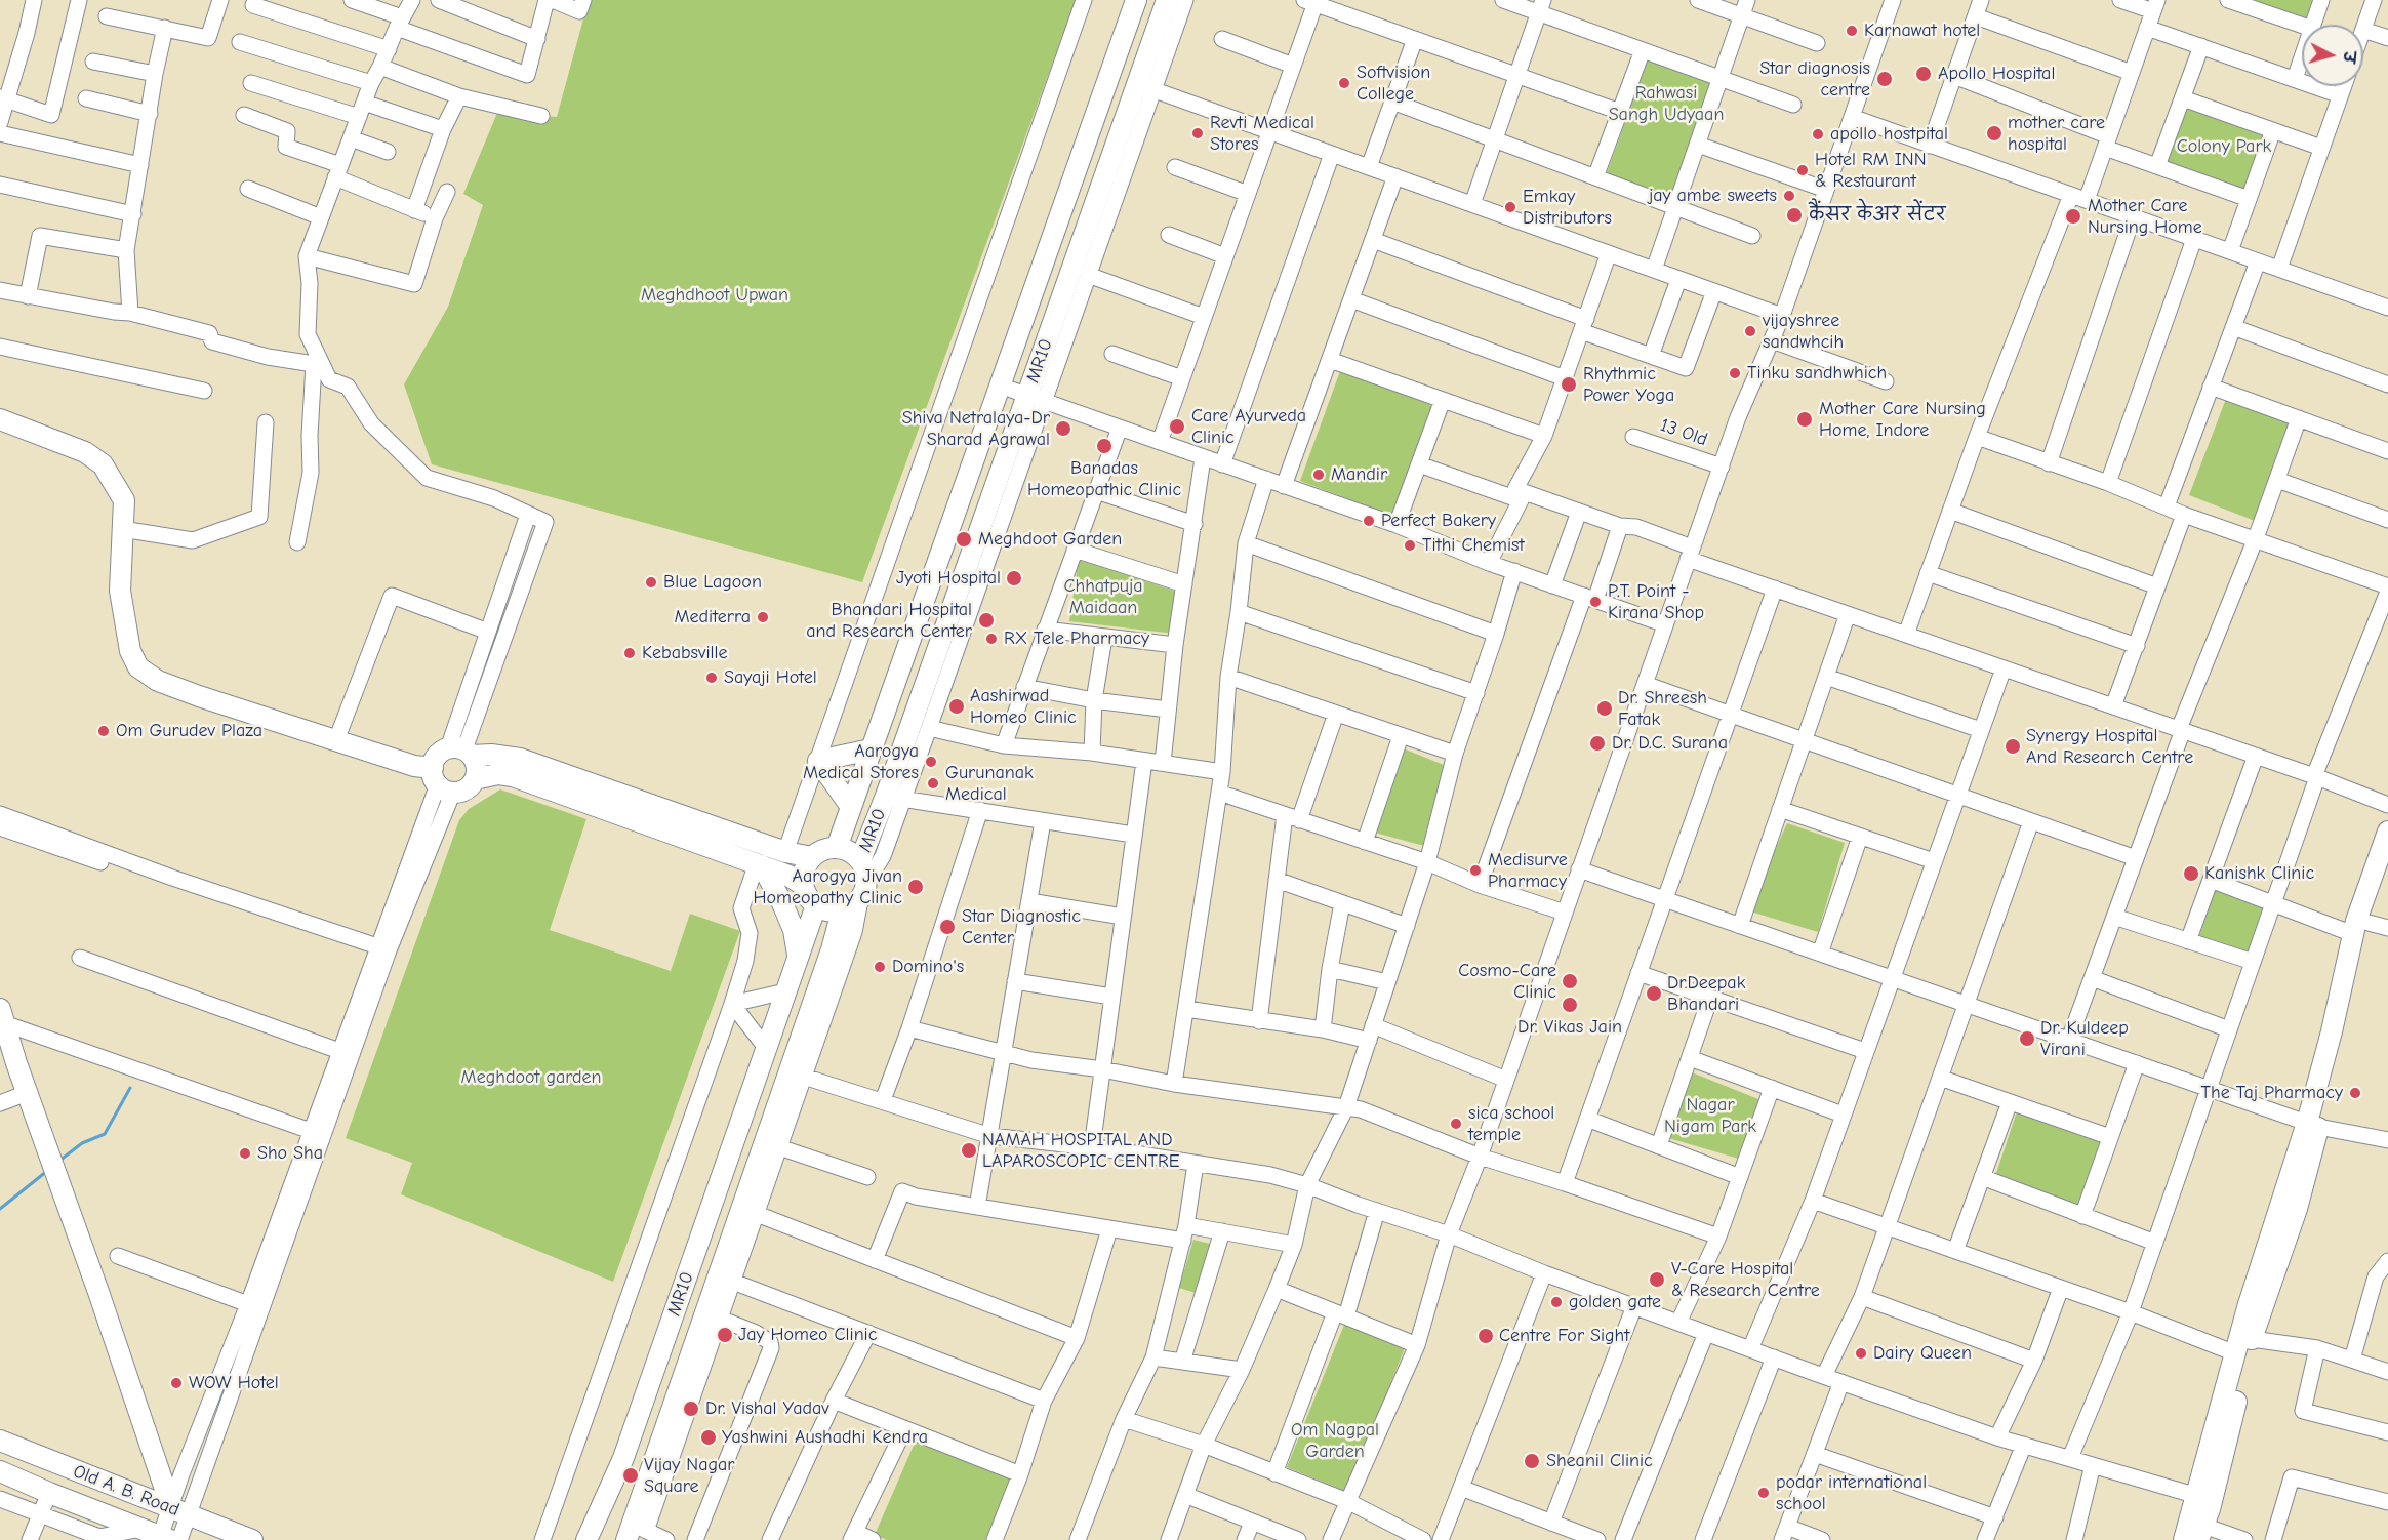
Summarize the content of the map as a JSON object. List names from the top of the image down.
{
  "streets": {
    "main road": ["MR10", "Old A. B. Road"],
    "street": ["13 Old"]
  },
  "parks": [
    "Rahwasi Sangh Udyaan",
    "Colony Park",
    "Meghdhoot Upwan",
    "Chhatpuja Maidaan",
    "Meghdoot garden",
    "Nagar Nigam Park",
    "Om Nagpal Garden"
  ],
  "places": [
    "Karnawat hotel",
    "Apollo Hospital",
    "Star diagnosis centre",
    "Softvision College",
    "Revti Medical Stores",
    "mother care hospital",
    "apollo hostpital",
    "Hotel RM INN & Restaurant",
    "jay ambe sweets",
    "Emkay Distributors",
    "कैंसर केअर सेंटर",
    "Mother Care Nursing Home",
    "vijayshree sandwhcih",
    "Tinku sandhwhich",
    "Rhythmic Power Yoga",
    "Mother Care Nursing Home, Indore",
    "Care Ayurveda Clinic",
    "Shiva Netralaya-Dr Sharad Agrawal",
    "Banadas Homeopathic Clinic",
    "Mandir",
    "Perfect Bakery",
    "Meghdoot Garden",
    "Tithi Chemist",
    "Jyoti Hospital",
    "Blue Lagoon",
    "P.T. Point - Kirana Shop",
    "Mediterra",
    "Bhandari Hospital and Research Center",
    "RX Tele Pharmacy",
    "Kebabsville",
    "Sayaji Hotel",
    "Aashirwad Homeo Clinic",
    "Dr. Shreesh Fatak",
    "Om Gurudev Plaza",
    "Dr. D.C. Surana",
    "Synergy Hospital And Research Centre",
    "Aarogya Medical Stores",
    "Gurunanak Medical",
    "Medisurve Pharmacy",
    "Kanishk Clinic",
    "Aarogya Jivan Homeopathy Clinic",
    "Star Diagnostic Center",
    "Domino's",
    "Cosmo-Care Clinic",
    "Dr.Deepak Bhandari",
    "Dr. Vikas Jain",
    "Dr. Kuldeep Virani",
    "The Taj Pharmacy",
    "sica school temple",
    "NAMAH HOSPITAL AND LAPAROSCOPIC CENTRE",
    "Sho Sha",
    "V-Care Hospital & Research Centre",
    "golden gate",
    "Jay Homeo Clinic",
    "Centre For Sight",
    "Dairy Queen",
    "WOW Hotel",
    "Dr. Vishal Yadav",
    "Yashwini Aushadhi Kendra",
    "Sheanil Clinic",
    "Vijay Nagar Square",
    "podar international school"
  ],
  "north": "right"
}
